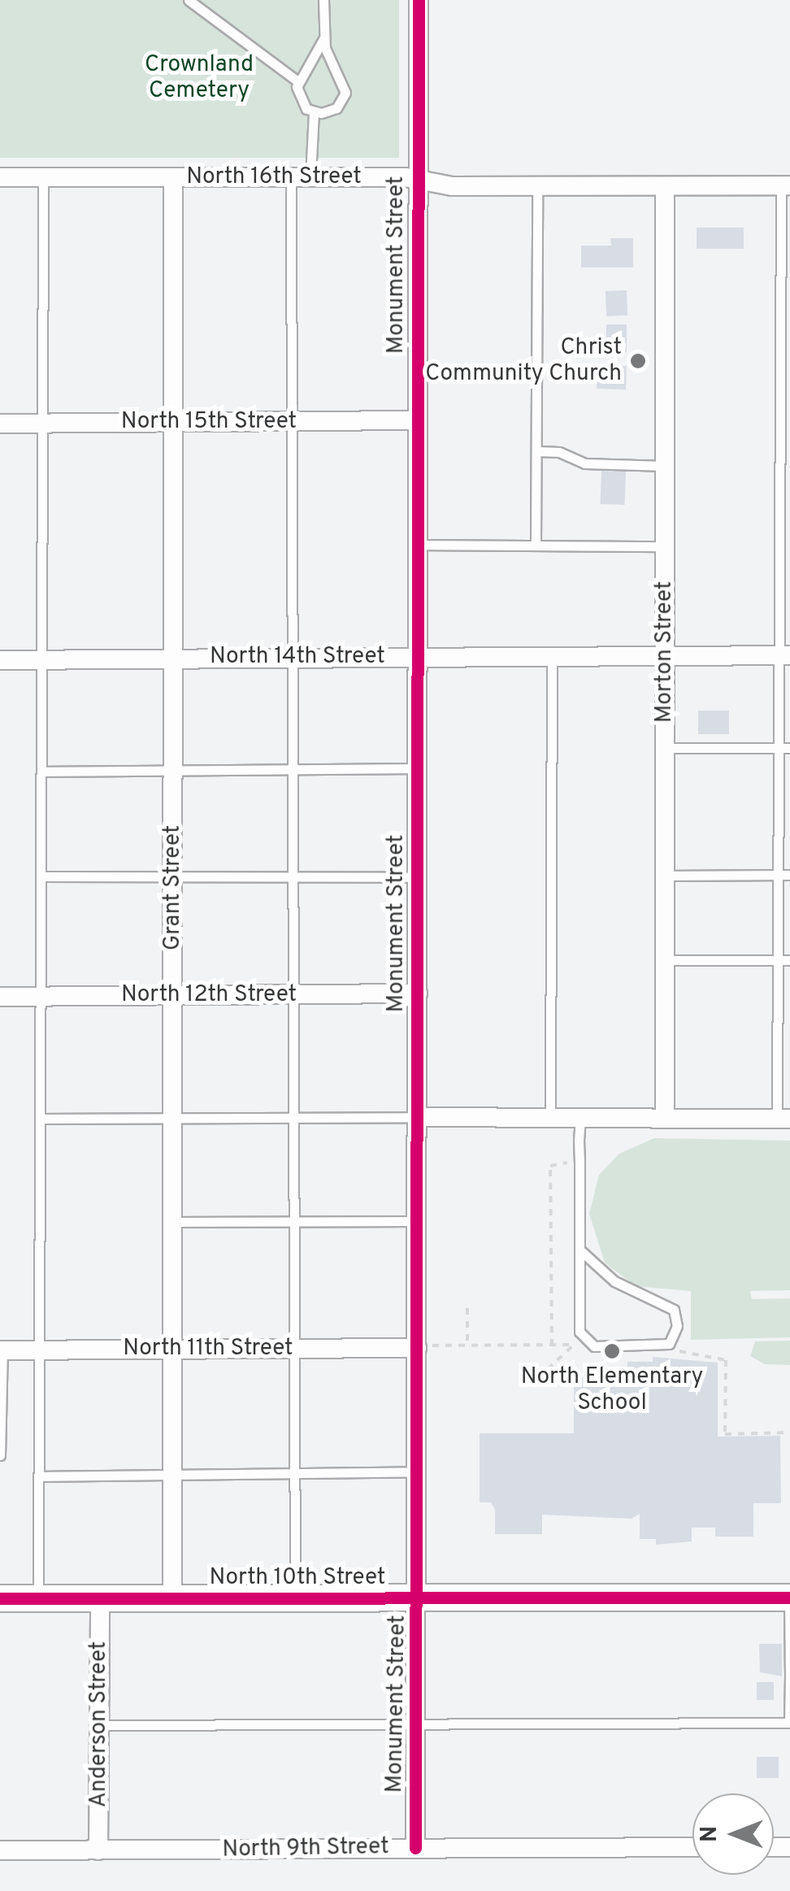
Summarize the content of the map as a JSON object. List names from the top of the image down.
{
  "streets": {
    "main road": ["North 10th Street"],
    "street": [
      "North 16th Street",
      "Monument Street",
      "North 15th Street",
      "Morton Street",
      "North 14th Street",
      "Grant Street",
      "North 12th Street",
      "North 11th Street",
      "Anderson Street",
      "North 9th Street"
    ]
  },
  "crossings": [
    ["North 16th Street", "Monument Street"],
    ["North 16th Street", "Morton Street"],
    ["North 16th Street", "Grant Street"],
    ["Monument Street", "North 15th Street"],
    ["Monument Street", "North 14th Street"],
    ["Monument Street", "North 12th Street"],
    ["Monument Street", "North 11th Street"],
    ["Monument Street", "North 10th Street"],
    ["Monument Street", "North 9th Street"],
    ["North 15th Street", "Grant Street"],
    ["Morton Street", "North 14th Street"],
    ["North 14th Street", "Grant Street"],
    ["Grant Street", "North 12th Street"],
    ["Grant Street", "North 11th Street"],
    ["Grant Street", "North 10th Street"],
    ["North 10th Street", "Anderson Street"],
    ["Anderson Street", "North 9th Street"]
  ],
  "parks": ["Crownland Cemetery"],
  "places": ["Christ Community Church", "North Elementary School"],
  "north": "left"
}
